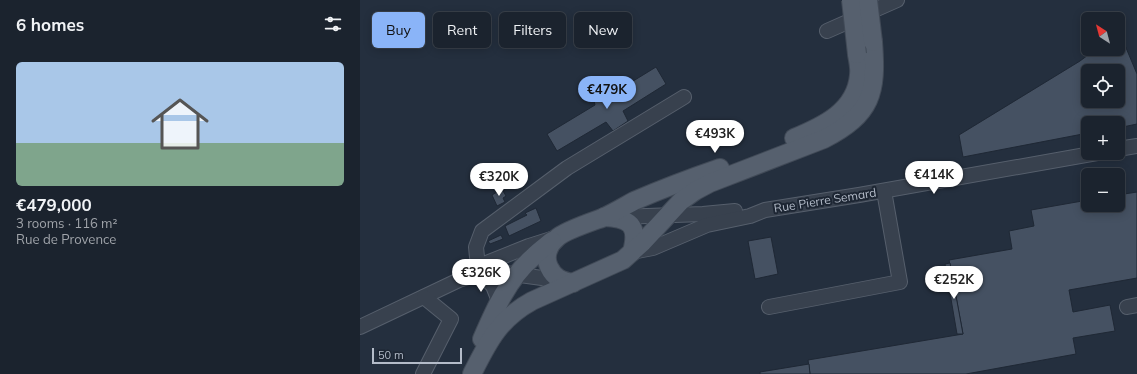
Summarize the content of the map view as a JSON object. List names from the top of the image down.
{
  "streets": {
    "street": ["Rue Pierre Semard"]
  },
  "scale_bar": "50 m",
  "north": "top left",
  "page": {
    "heading": "6 homes",
    "map_buttons": ["+", "−"],
    "chip": [
      "Buy",
      "Rent",
      "Filters",
      "New"
    ],
    "list": [
      {
        "name": "€479,000",
        "note": "3 rooms · 116 m² · Rue de Provence"
      }
    ],
    "price": [
      "€479K",
      "€493K",
      "€414K",
      "€320K",
      "€326K",
      "€252K"
    ],
    "scale": "50 m"
  }
}
